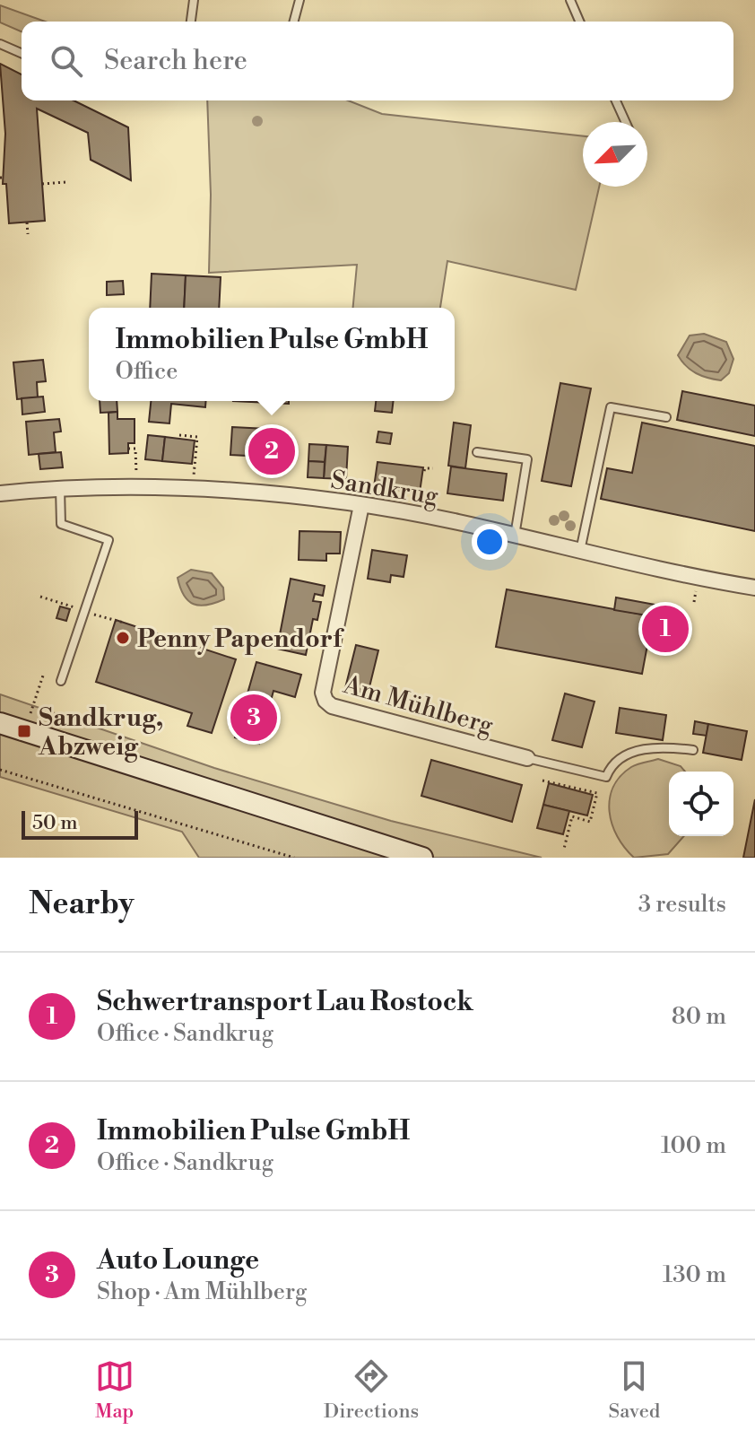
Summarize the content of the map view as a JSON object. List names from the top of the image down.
{
  "streets": {
    "street": ["Sandkrug", "Am Mühlberg"]
  },
  "crossings": [
    ["Sandkrug", "Am Mühlberg"]
  ],
  "places": {
    "other": ["Penny Papendorf"],
    "transit": ["Sandkrug, Abzweig"]
  },
  "scale_bar": "50 m",
  "north": "bottom left",
  "page": {
    "search": "Search here",
    "popup": ["Immobilien Pulse GmbH", "Office"],
    "pins": ["2", "1", "3"],
    "scale": "50 m",
    "heading": ["Nearby", "3 results"],
    "list": [
      {
        "mark": "1",
        "name": "Schwertransport Lau Rostock",
        "note": "Office · Sandkrug",
        "value": "80 m"
      },
      {
        "mark": "2",
        "name": "Immobilien Pulse GmbH",
        "note": "Office · Sandkrug",
        "value": "100 m"
      },
      {
        "mark": "3",
        "name": "Auto Lounge",
        "note": "Shop · Am Mühlberg",
        "value": "130 m"
      }
    ],
    "nav": ["Map", "Directions", "Saved"]
  }
}
